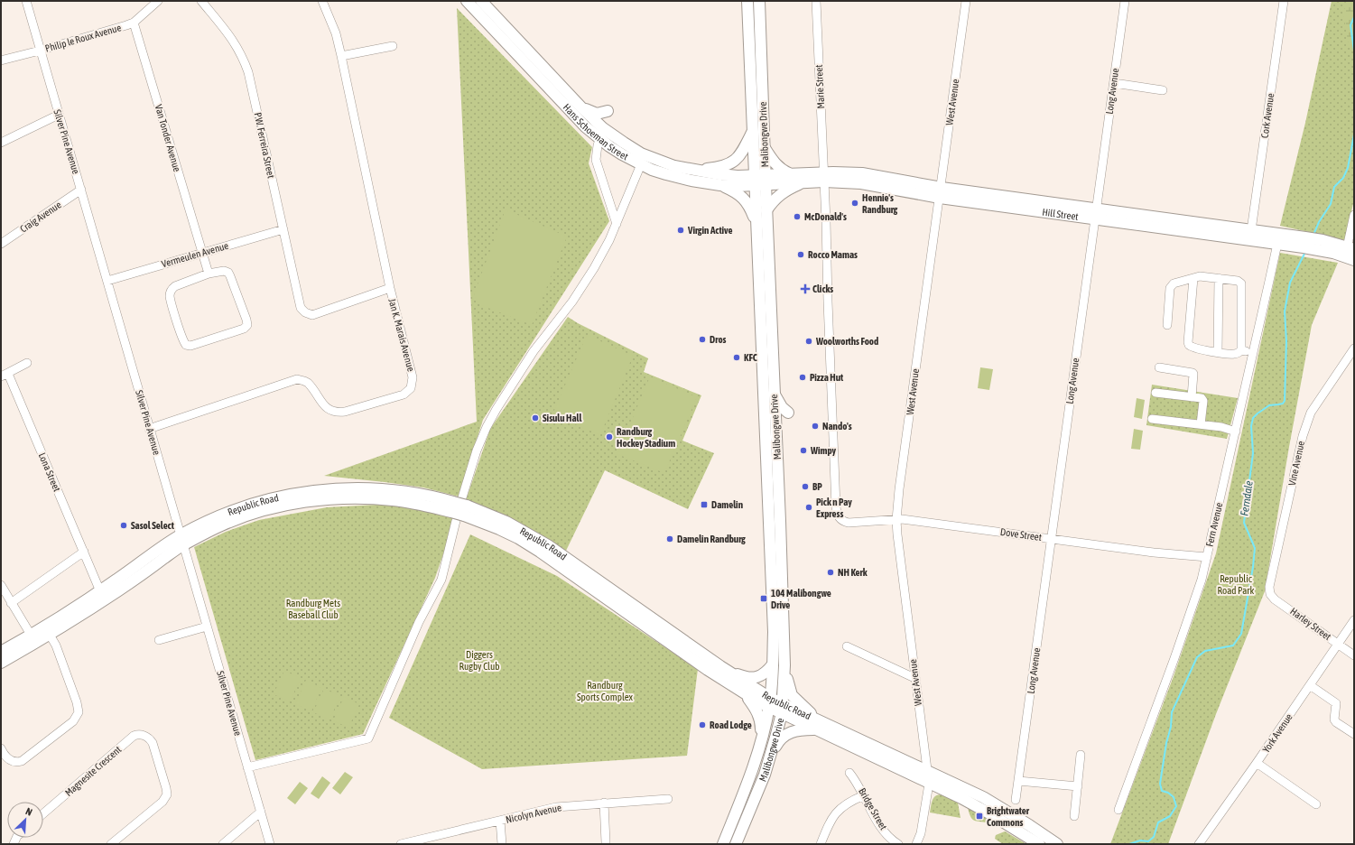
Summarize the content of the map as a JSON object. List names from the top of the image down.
{
  "streets": {
    "main road": [
      "Hans Schoeman Street",
      "Malibongwe Drive",
      "Hill Street",
      "Republic Road"
    ],
    "street": [
      "Philip le Roux Avenue",
      "Marie Street",
      "Long Avenue",
      "West Avenue",
      "Cork Avenue",
      "Van Tonder Avenue",
      "Silver Pine Avenue",
      "P.W. Ferreira Street",
      "Craig Avenue",
      "Vermeulen Avenue",
      "Jan K. Marais Avenue",
      "Vine Avenue",
      "Lona Street",
      "Fern Avenue",
      "Dove Street",
      "Harley Street",
      "York Avenue",
      "Magnesite Crescent",
      "Bridge Street",
      "Nicolyn Avenue"
    ]
  },
  "crossings": [
    ["Philip le Roux Avenue", "Van Tonder Avenue"],
    ["Philip le Roux Avenue", "Silver Pine Avenue"],
    ["Marie Street", "Hill Street"],
    ["Marie Street", "Dove Street"],
    ["Long Avenue", "Hill Street"],
    ["Long Avenue", "Dove Street"],
    ["West Avenue", "Hill Street"],
    ["West Avenue", "Republic Road"],
    ["West Avenue", "Dove Street"],
    ["Cork Avenue", "Hill Street"],
    ["Hans Schoeman Street", "Malibongwe Drive"],
    ["Hans Schoeman Street", "Hill Street"],
    ["Malibongwe Drive", "Hill Street"],
    ["Malibongwe Drive", "Republic Road"],
    ["Van Tonder Avenue", "Vermeulen Avenue"],
    ["Silver Pine Avenue", "Craig Avenue"],
    ["Silver Pine Avenue", "Vermeulen Avenue"],
    ["Silver Pine Avenue", "Jan K. Marais Avenue"],
    ["Silver Pine Avenue", "Republic Road"],
    ["P.W. Ferreira Street", "Vermeulen Avenue"],
    ["P.W. Ferreira Street", "Jan K. Marais Avenue"],
    ["Hill Street", "Fern Avenue"],
    ["Vine Avenue", "Harley Street"],
    ["Lona Street", "Republic Road"],
    ["Fern Avenue", "Dove Street"],
    ["Harley Street", "York Avenue"]
  ],
  "water": ["Ferndale"],
  "parks": [
    "Republic Road Park",
    "Randburg Mets Baseball Club",
    "Diggers Rugby Club",
    "Randburg Sports Complex"
  ],
  "places": {
    "other": [
      "Hennie's Randburg",
      "McDonald's",
      "Virgin Active",
      "Rocco Mamas",
      "Dros",
      "Woolworths Food",
      "KFC",
      "Pizza Hut",
      "Sisulu Hall",
      "Nando's",
      "Randburg Hockey Stadium",
      "Wimpy",
      "BP",
      "Pick n Pay Express",
      "Sasol Select",
      "Damelin Randburg",
      "NH Kerk",
      "Road Lodge"
    ],
    "health": ["Clicks"],
    "transit": ["Damelin", "104 Malibongwe Drive", "Brightwater Commons"]
  },
  "north": "top right"
}
